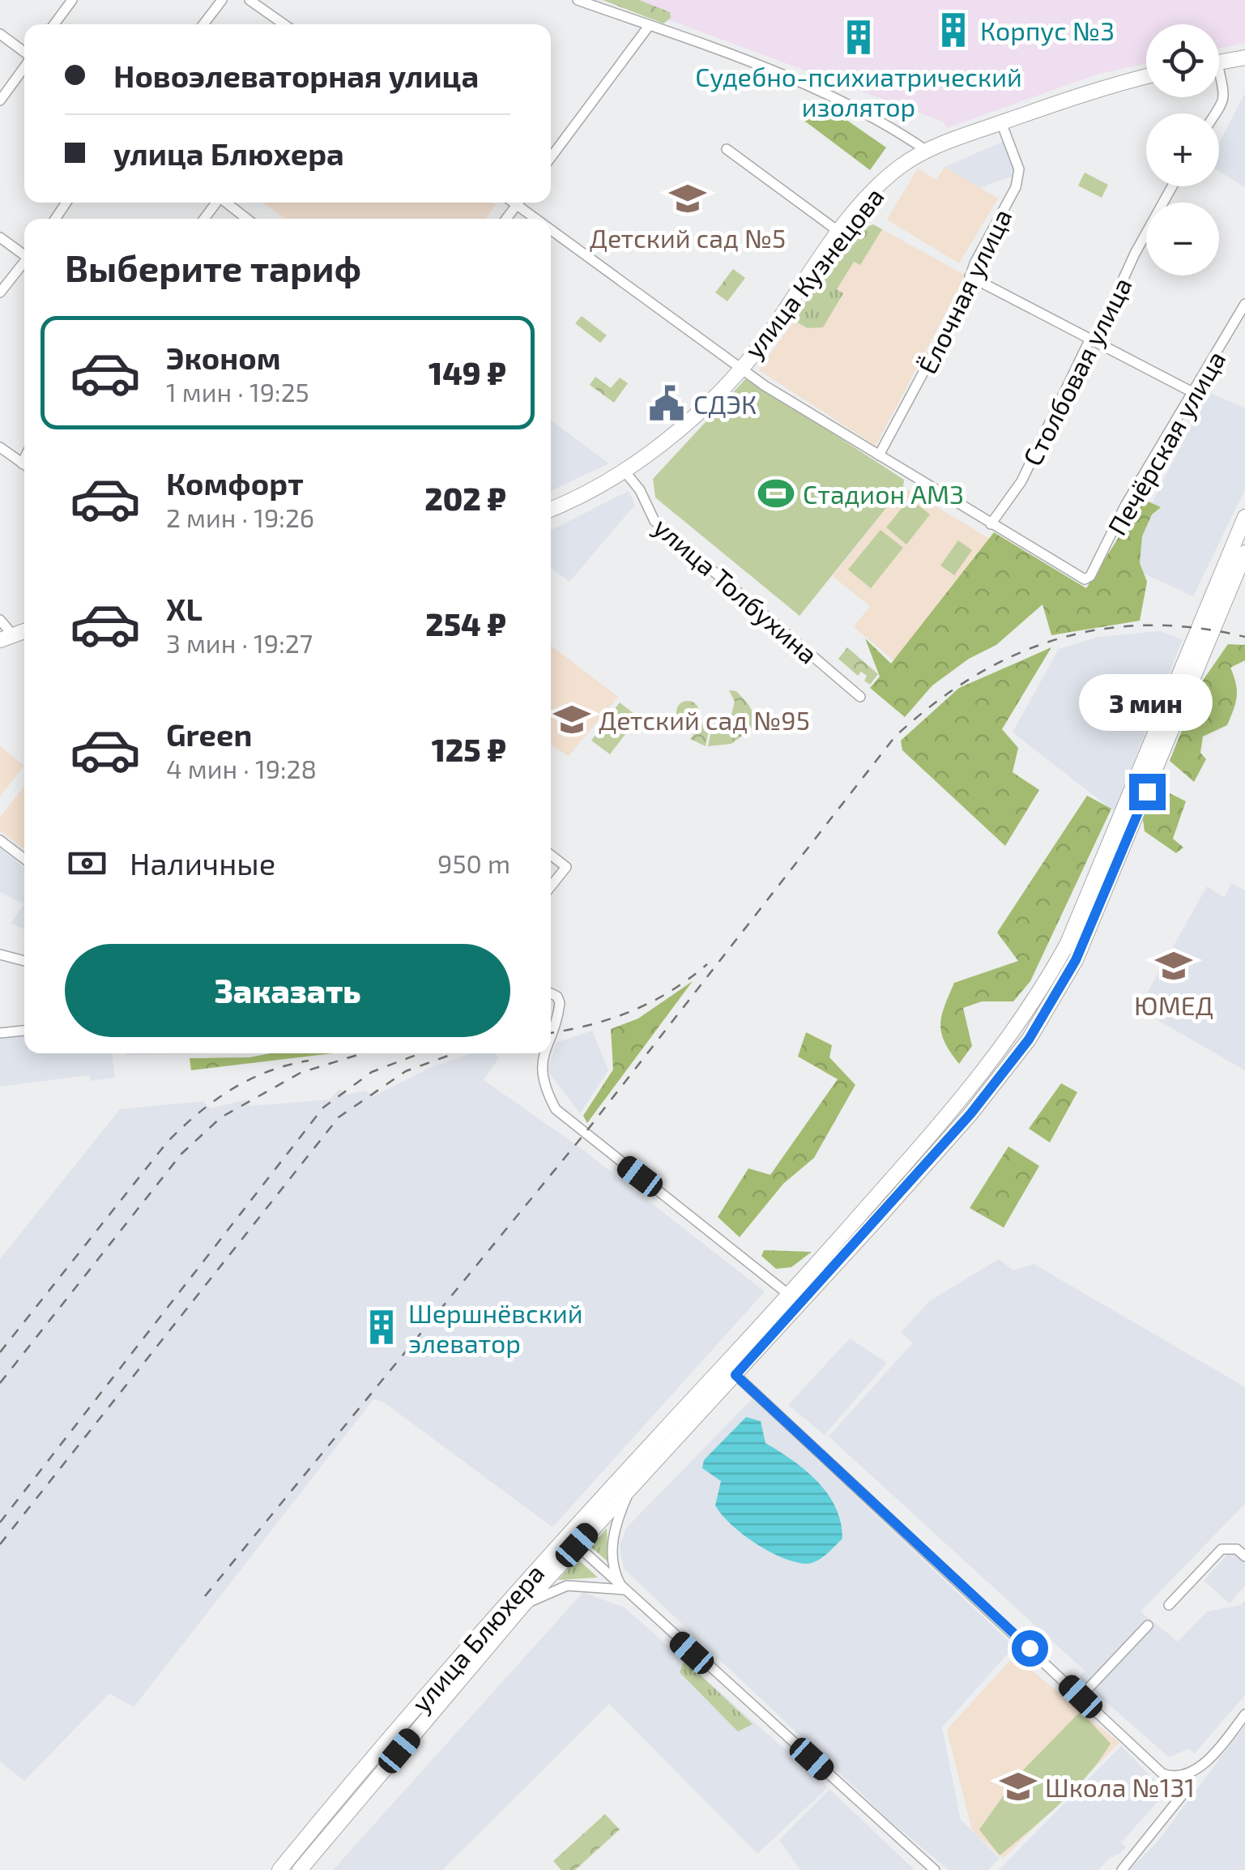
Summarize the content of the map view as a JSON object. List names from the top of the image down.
{
  "streets": {
    "main road": ["улица Кузнецова", "улица Блюхера"],
    "street": [
      "Ёлочная улица",
      "Столбовая улица",
      "Печёрская улица",
      "улица Толбухина"
    ]
  },
  "crossings": [
    ["улица Кузнецова", "Ёлочная улица"],
    ["улица Кузнецова", "улица Толбухина"],
    ["Столбовая улица", "Печёрская улица"]
  ],
  "places": {
    "building": ["Корпус №3", "Судебно-психиатрический изолятор", "Шершнёвский элеватор"],
    "school or university": [
      "Детский сад №5",
      "Детский сад №95",
      "ЮМЕД",
      "Школа №131"
    ],
    "public building": ["СДЭК"],
    "sports": ["Стадион АМЗ"]
  },
  "page": {
    "map_buttons": ["+", "−"],
    "banner": ["Новоэлеваторная улица", "улица Блюхера"],
    "heading": "Выберите тариф",
    "list": [
      {
        "name": "Эконом",
        "note": "1 мин · 19:25",
        "value": "149 ₽"
      },
      {
        "name": "Комфорт",
        "note": "2 мин · 19:26",
        "value": "202 ₽"
      },
      {
        "name": "XL",
        "note": "3 мин · 19:27",
        "value": "254 ₽"
      },
      {
        "name": "Green",
        "note": "4 мин · 19:28",
        "value": "125 ₽"
      }
    ],
    "bubble": "3 мин",
    "pay": ["Наличные", "950 m"],
    "buttons": "Заказать"
  }
}
